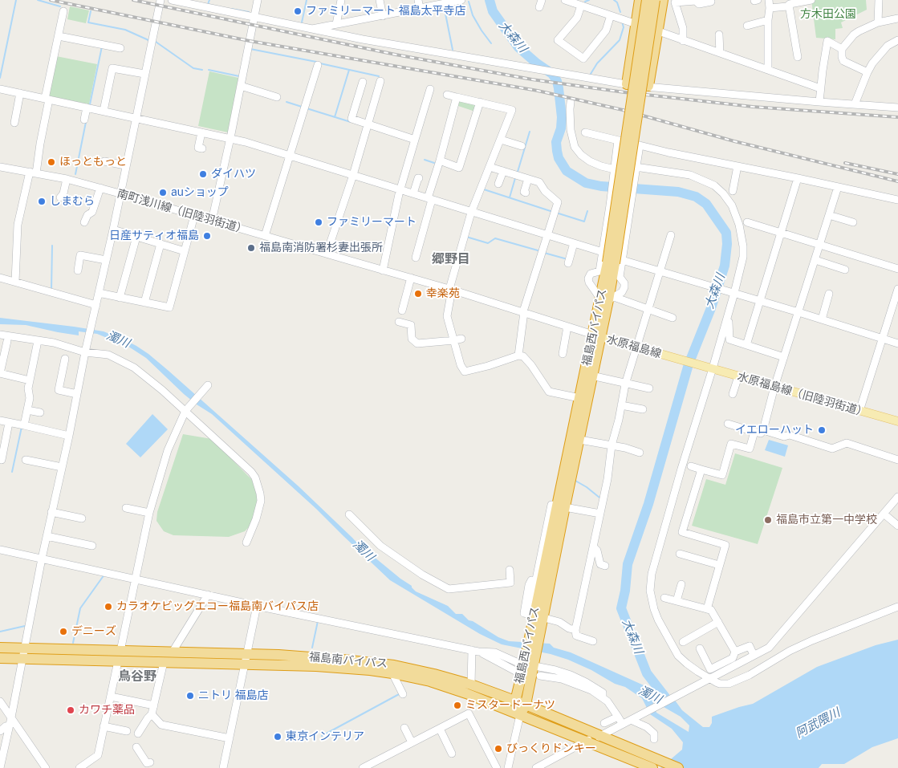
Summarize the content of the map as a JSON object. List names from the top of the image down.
{
  "streets": {
    "highway": ["福島西バイパス", "福島南バイパス"],
    "main road": ["水原福島線", "水原福島線（旧陸羽街道）"],
    "street": ["南町浅川線（旧陸羽街道）"]
  },
  "crossings": [
    ["南町浅川線（旧陸羽街道）", "福島西バイパス"],
    ["南町浅川線（旧陸羽街道）", "水原福島線"],
    ["福島西バイパス", "水原福島線"],
    ["福島西バイパス", "福島南バイパス"],
    ["水原福島線", "水原福島線（旧陸羽街道）"]
  ],
  "districts": ["郷野目", "鳥谷野"],
  "water": ["大森川", "濁川", "阿武隈川"],
  "parks": ["方木田公園"],
  "places": [
    "ファミリーマート 福島太平寺店",
    "ほっともっと",
    "ダイハツ",
    "auショップ",
    "しまむら",
    "ファミリーマート",
    "日産サティオ福島",
    "福島南消防署杉妻出張所",
    "幸楽苑",
    "イエローハット",
    "福島市立第一中学校",
    "カラオケビッグエコー福島南バイパス店",
    "デニーズ",
    "ニトリ 福島店",
    "ミスタードーナツ",
    "カワチ薬品",
    "東京インテリア",
    "びっくりドンキー"
  ]
}
